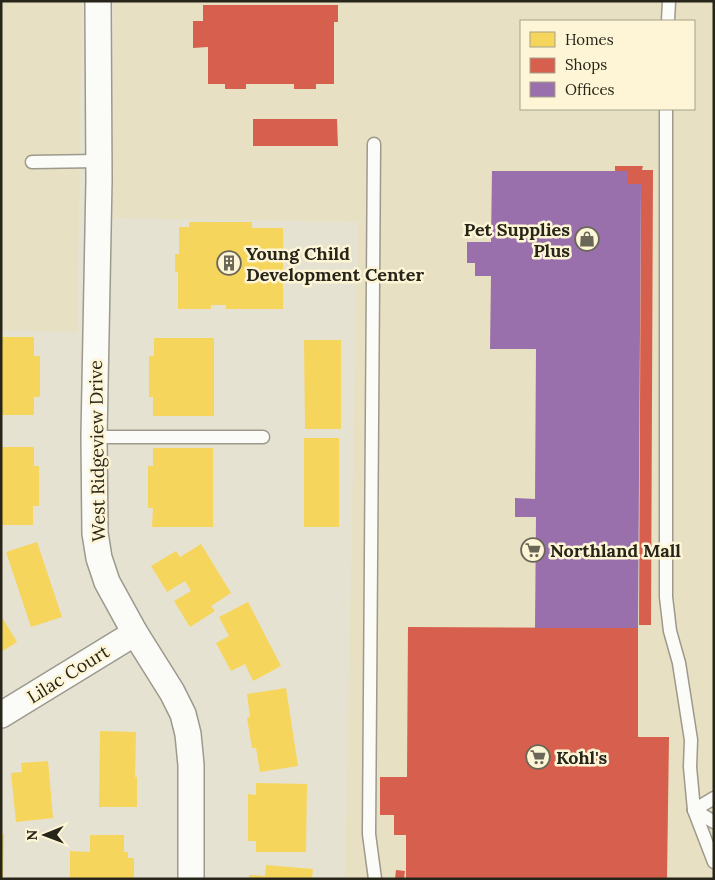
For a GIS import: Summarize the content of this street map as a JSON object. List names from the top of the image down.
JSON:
{
  "streets": {
    "street": ["West Ridgeview Drive", "Lilac Court"]
  },
  "crossings": [
    ["West Ridgeview Drive", "Lilac Court"]
  ],
  "places": {
    "shop": ["Pet Supplies Plus"],
    "building": ["Young Child Development Center"],
    "supermarket": ["Northland Mall", "Kohl's"]
  },
  "legend": ["Homes", "Shops", "Offices"],
  "north": "left"
}
